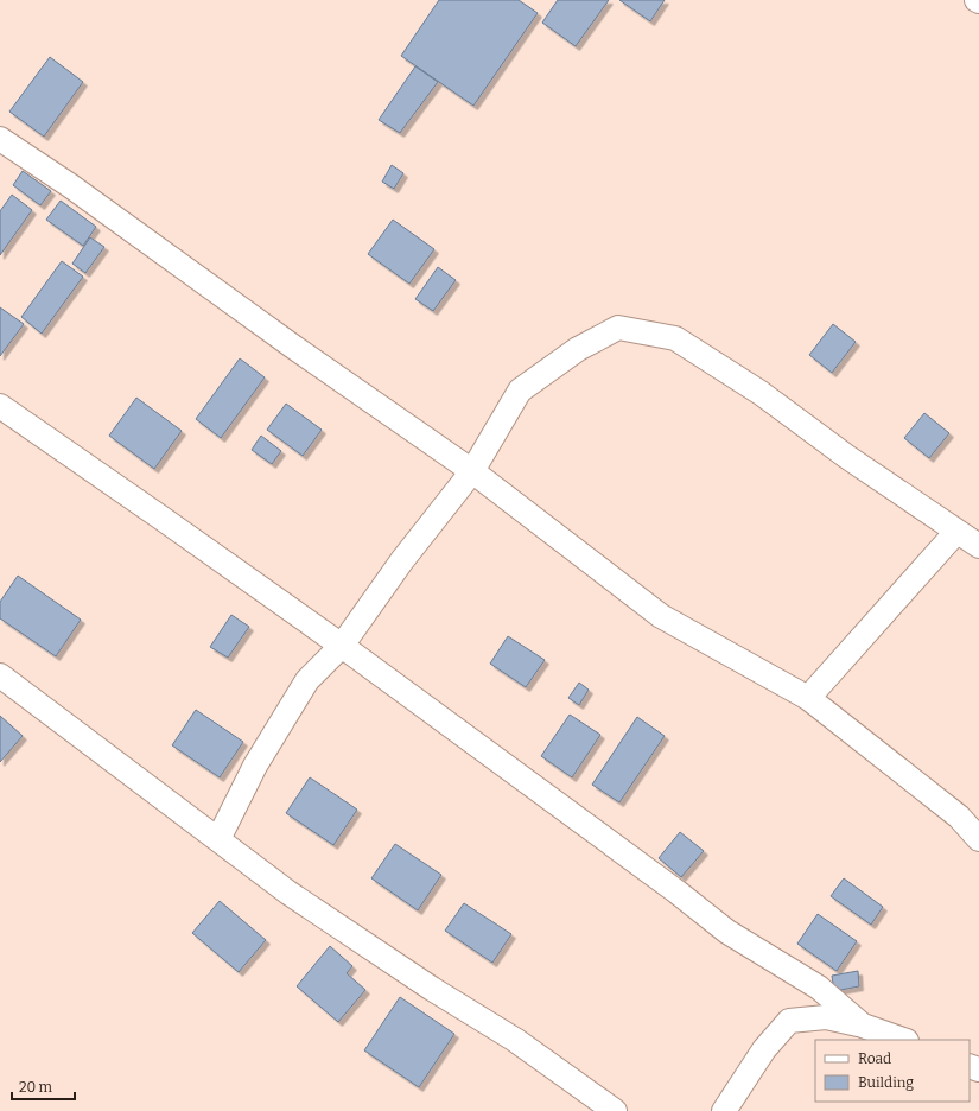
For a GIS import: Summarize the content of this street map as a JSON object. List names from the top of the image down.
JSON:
{
  "legend": ["Road", "Building"],
  "scale_bar": "20 m"
}
